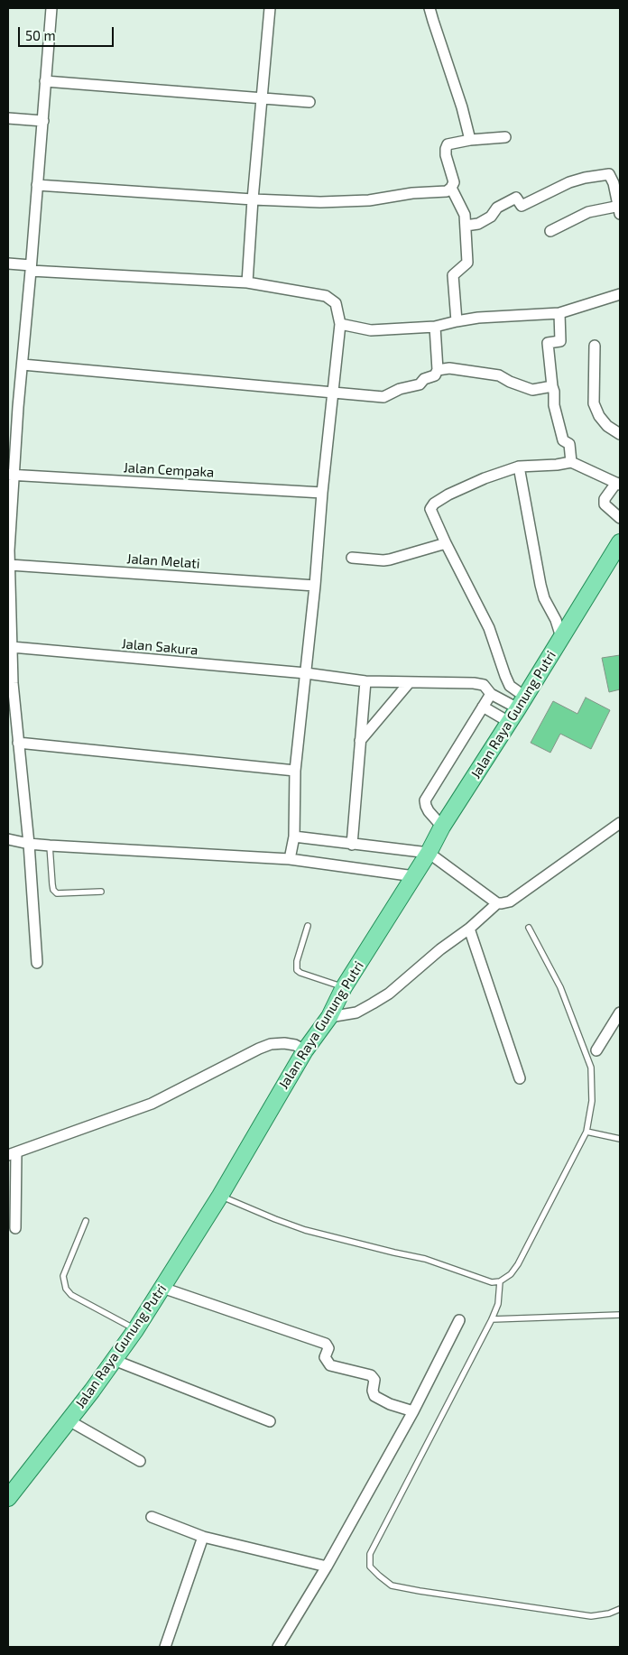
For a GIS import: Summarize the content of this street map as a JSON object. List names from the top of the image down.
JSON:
{
  "streets": {
    "main road": ["Jalan Raya Gunung Putri"],
    "street": ["Jalan Cempaka", "Jalan Melati", "Jalan Sakura"]
  },
  "crossings": [
    ["Jalan Sakura", "Jalan Raya Gunung Putri"]
  ],
  "scale_bar": "50 m"
}
